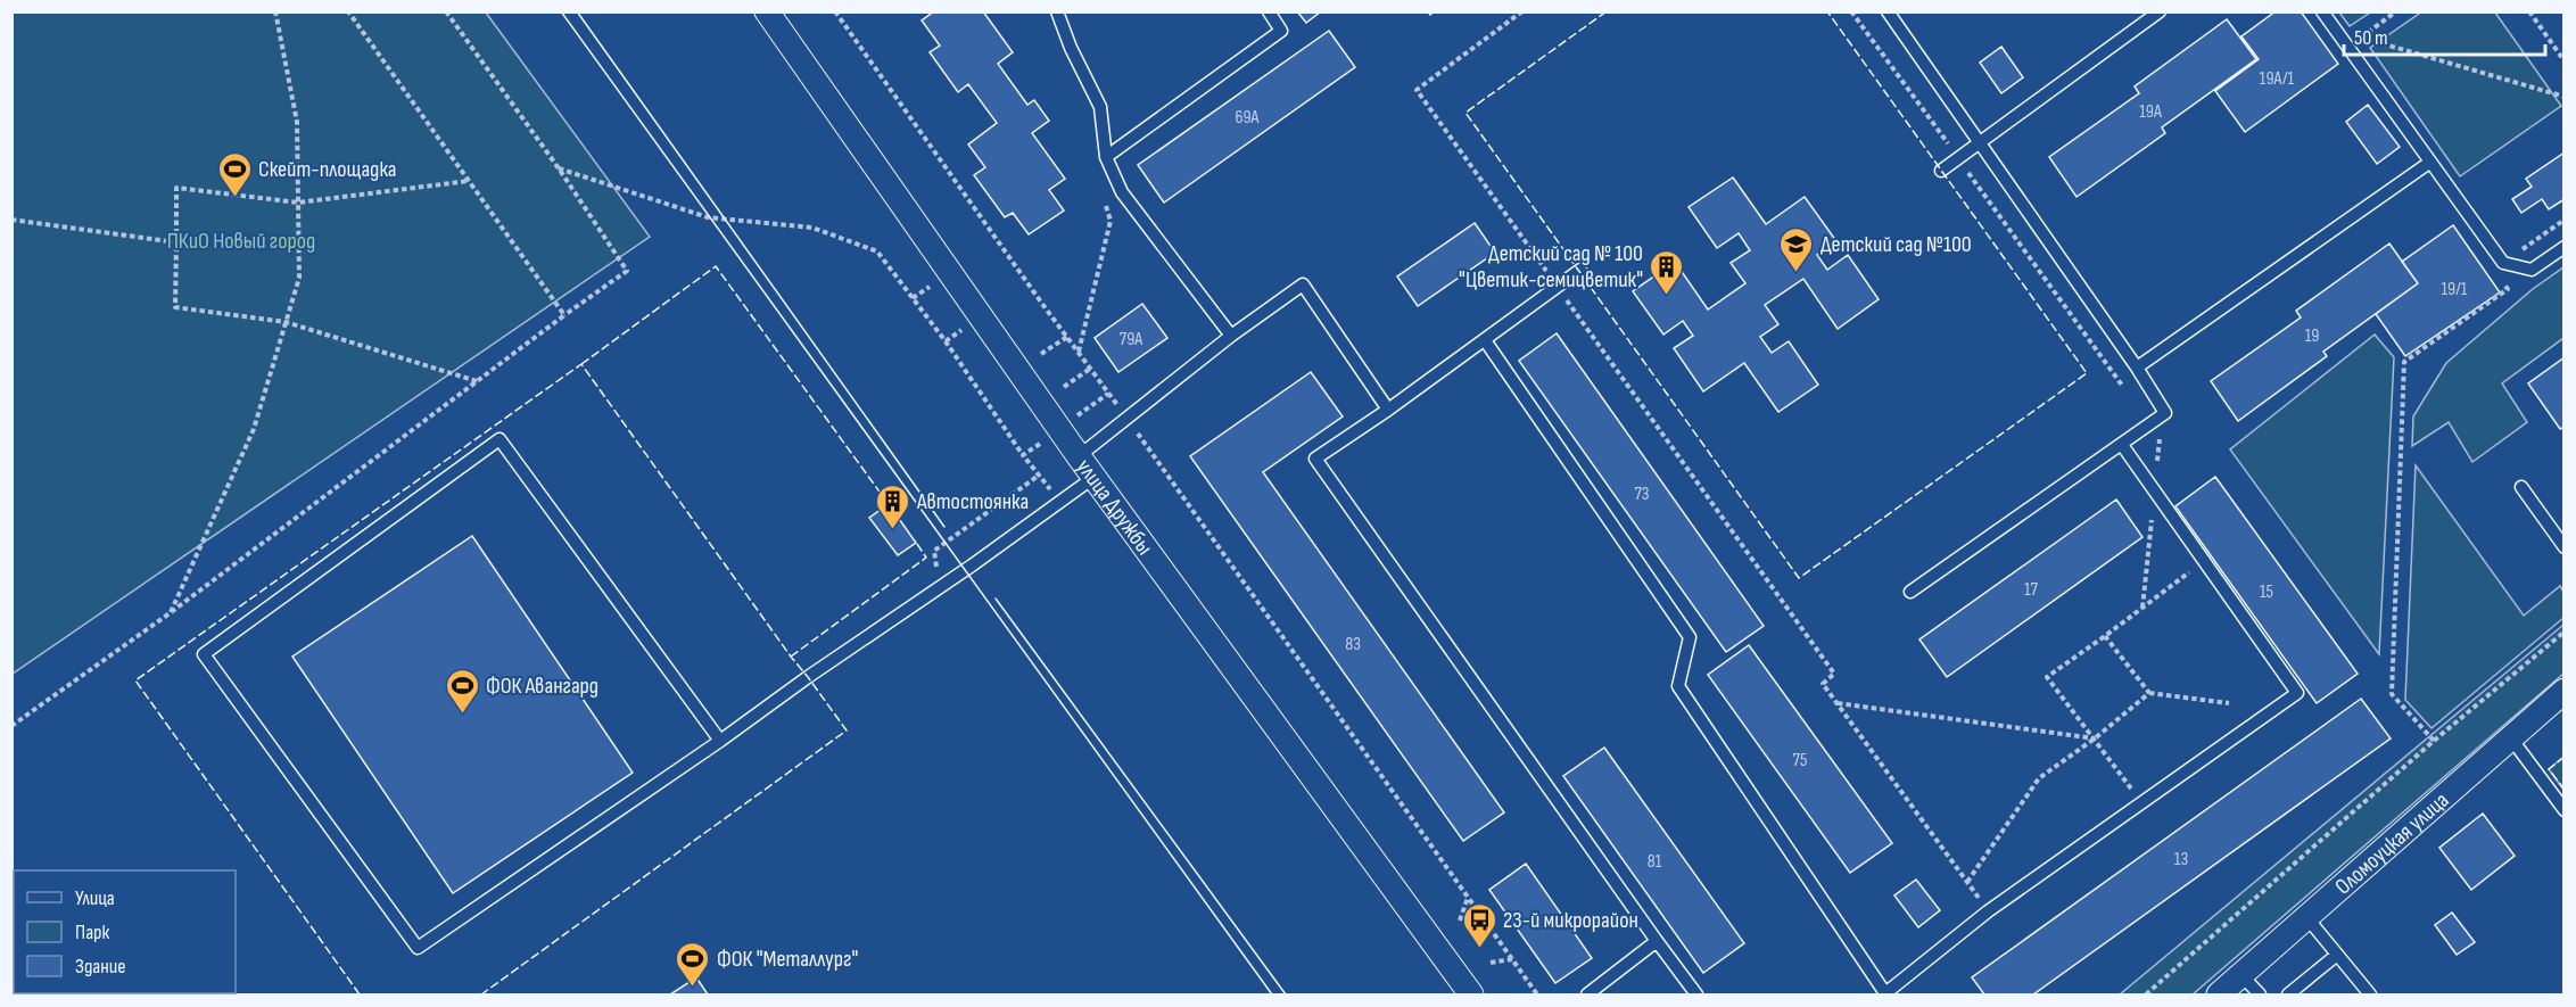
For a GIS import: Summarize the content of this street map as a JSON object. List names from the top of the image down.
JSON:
{
  "streets": {
    "street": ["улица Дружбы", "Оломоуцкая улица"]
  },
  "parks": ["ПКиО Новый город"],
  "places": {
    "sports": ["Скейт-площадка", "ФОК Авангард", "ФОК \"Металлург\""],
    "school or university": ["Детский сад №100"],
    "building": ["Детский сад № 100 \"Цветик-семицветик\"", "Автостоянка"],
    "bus stop": ["23-й микрорайон"]
  },
  "house_numbers": [
    "19А/1",
    "19А",
    "69А",
    "19/1",
    "19",
    "79А",
    "73",
    "17",
    "15",
    "83",
    "75",
    "13",
    "81"
  ],
  "legend": ["Улица", "Парк", "Здание"],
  "scale_bar": "50 m"
}
